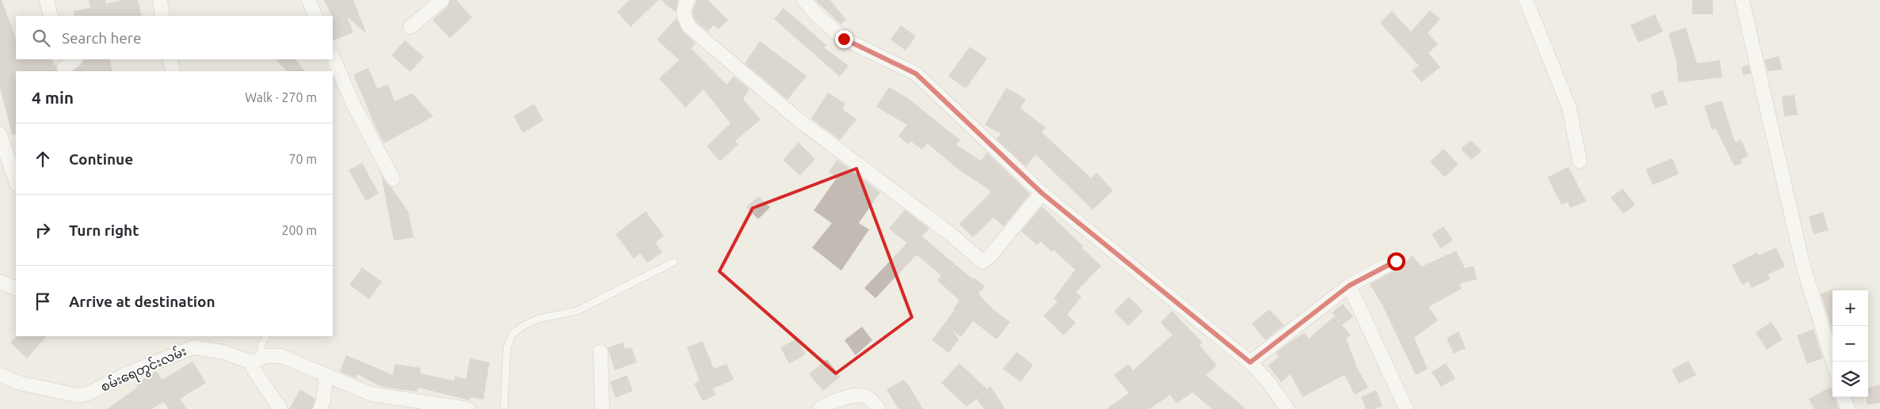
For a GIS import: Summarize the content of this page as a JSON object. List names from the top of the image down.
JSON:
{
  "streets": {
    "street": ["စမ်းရေတွင်းလမ်း"]
  },
  "page": {
    "search": "Search here",
    "heading": ["4 min", "Walk · 270 m"],
    "list": [
      ["Continue", "70 m"],
      ["Turn right", "200 m"],
      "Arrive at destination"
    ],
    "map_buttons": ["+", "−"]
  }
}
